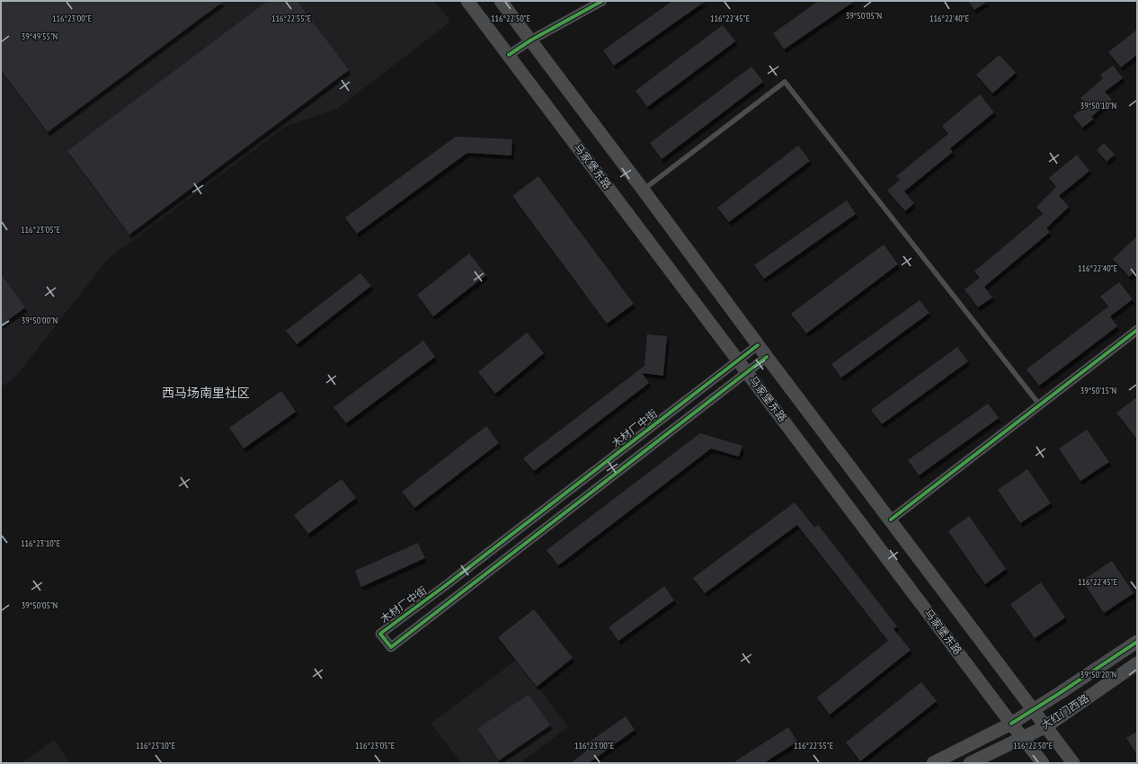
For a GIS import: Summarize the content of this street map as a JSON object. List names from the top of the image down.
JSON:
{
  "streets": {
    "main road": ["马家堡东路", "大红门西路"],
    "street": ["木材厂中街"]
  },
  "crossings": [
    ["马家堡东路", "木材厂中街"],
    ["马家堡东路", "大红门西路"]
  ],
  "districts": ["西马场南里社区"],
  "coordinates": [
    "39°50'05\"N",
    "116°23'00\"E",
    "116°22'55\"E",
    "116°22'50\"E",
    "116°22'45\"E",
    "116°22'40\"E",
    "39°49'55\"N",
    "39°50'10\"N",
    "116°23'05\"E",
    "39°50'00\"N",
    "39°50'15\"N",
    "116°23'10\"E",
    "39°50'20\"N"
  ]
}
